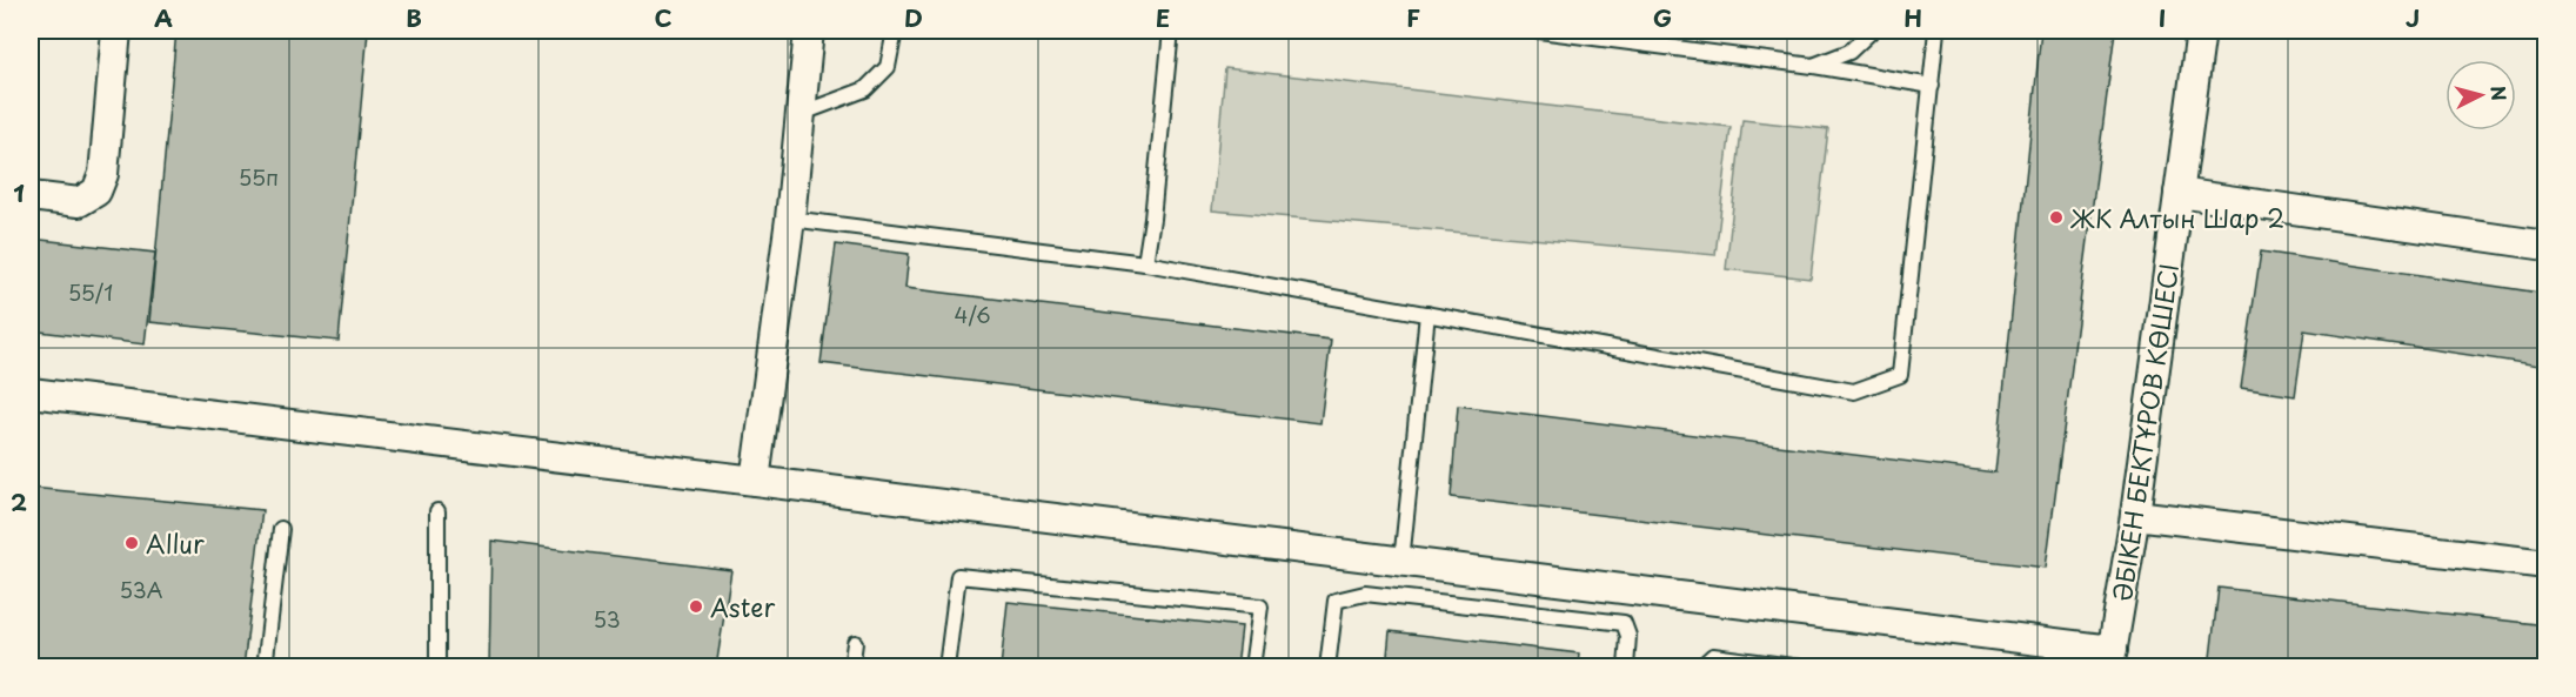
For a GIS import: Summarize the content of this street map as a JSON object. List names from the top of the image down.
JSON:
{
  "streets": {
    "street": ["ӘБІКЕН БЕКТҰРОВ КӨШЕСІ"]
  },
  "places": ["ЖК Алтын Шар 2", "Allur", "Aster"],
  "house_numbers": [
    "55п",
    "55/1",
    "4/6",
    "53А",
    "53"
  ],
  "north": "right",
  "grid": {
    "columns": [
      "A",
      "B",
      "C",
      "D",
      "E",
      "F",
      "G",
      "H",
      "I",
      "J"
    ],
    "rows": ["1", "2"]
  }
}
